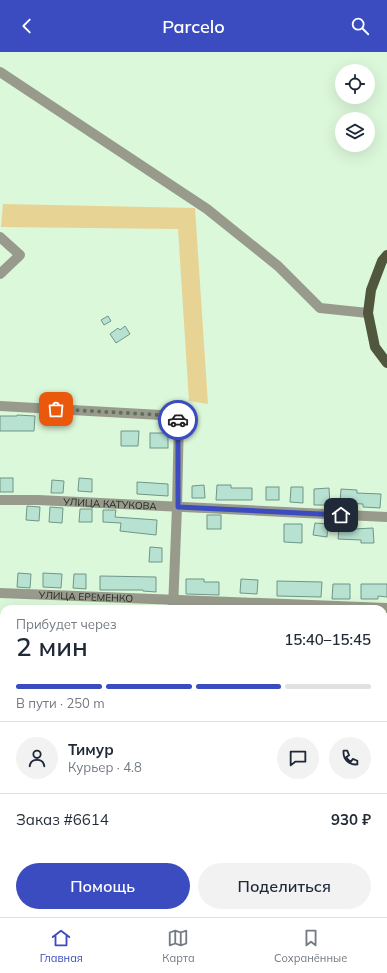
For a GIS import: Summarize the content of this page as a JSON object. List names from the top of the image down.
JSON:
{
  "streets": {
    "street": ["УЛИЦА КАТУКОВА", "УЛИЦА ЕРЕМЕНКО"]
  },
  "page": {
    "header": "Parcelo",
    "heading": ["2 мин", "Прибудет через", "15:40–15:45"],
    "panel": [
      "Тимур",
      "Курьер · 4.8",
      "Заказ #6614",
      "930 ₽"
    ],
    "bar": "В пути · 250 m",
    "buttons": ["Помощь", "Поделиться"],
    "tabs": ["Главная", "Карта", "Сохранённые"]
  }
}
